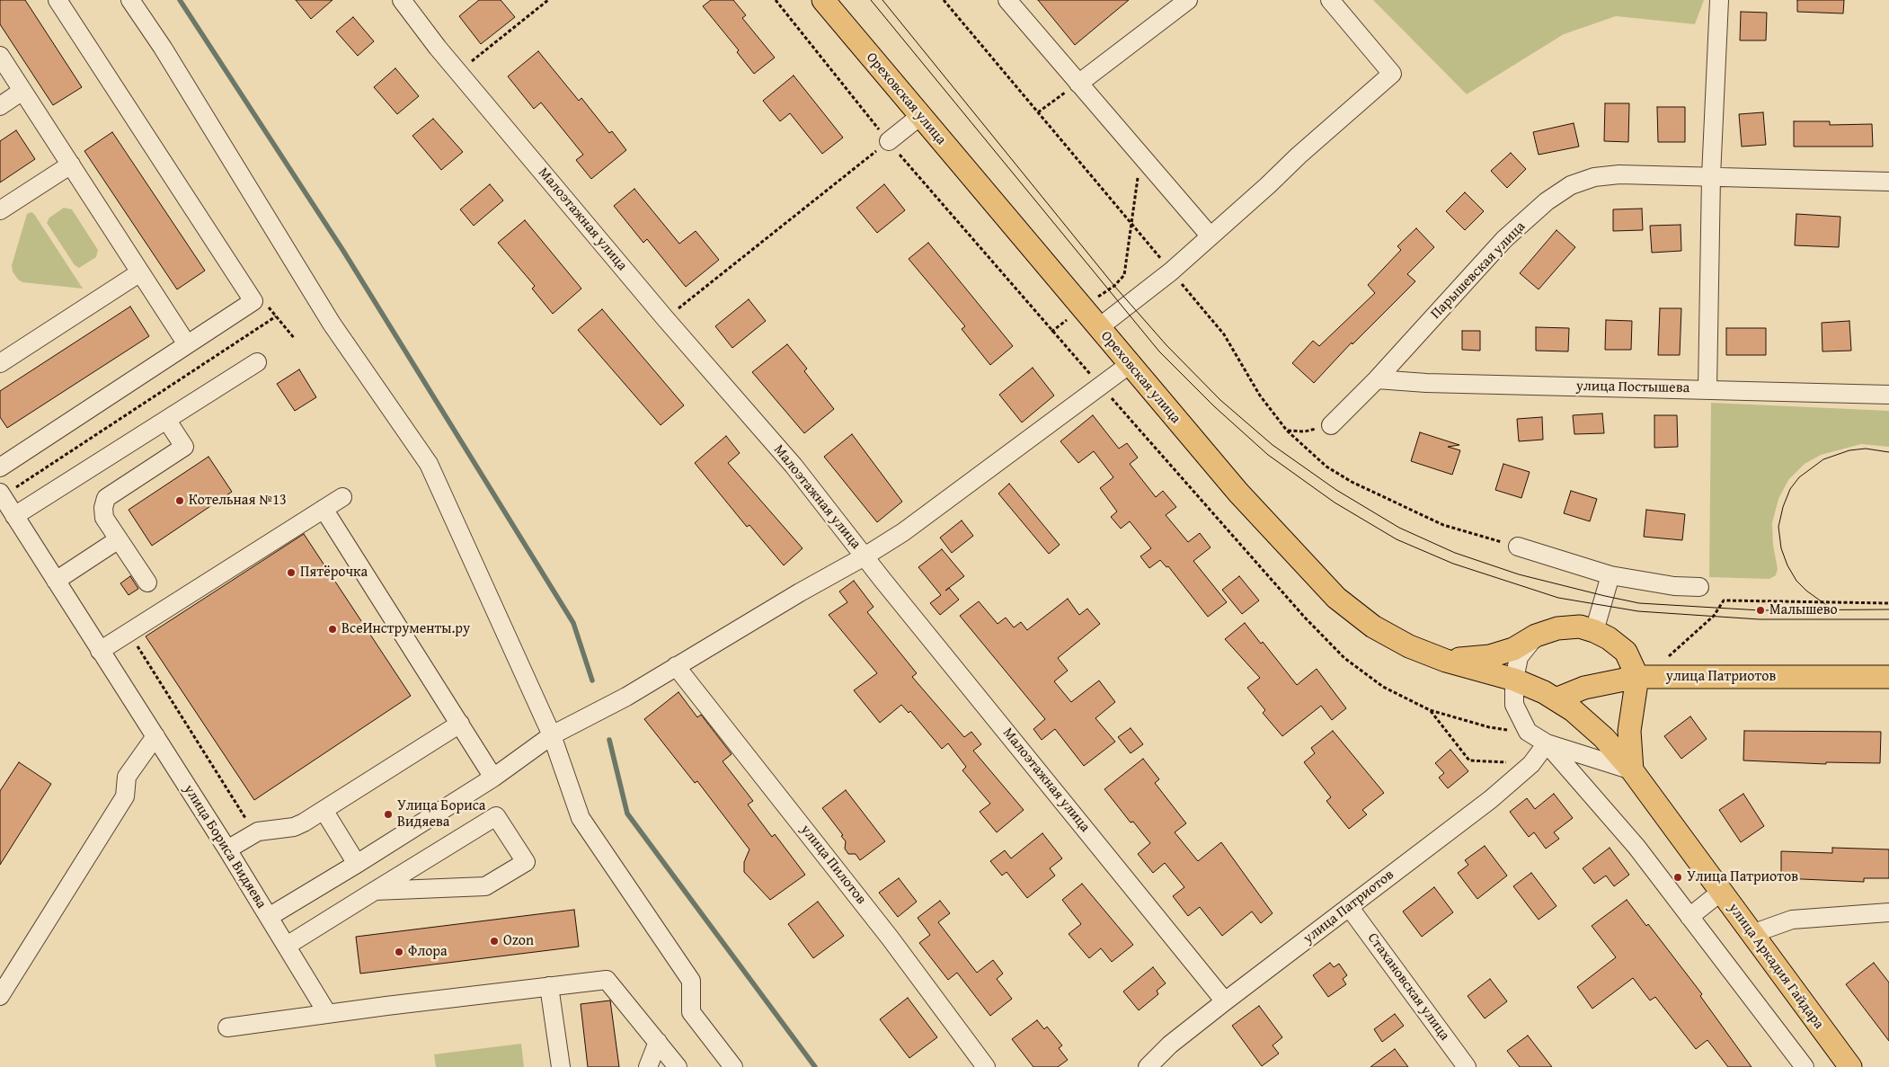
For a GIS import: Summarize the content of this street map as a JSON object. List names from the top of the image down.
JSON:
{
  "streets": {
    "main road": ["Ореховская улица", "улица Патриотов", "улица Аркадия Гайдара"],
    "street": [
      "Малоэтажная улица",
      "Парышевская улица",
      "улица Постышева",
      "улица Бориса Видяева",
      "улица Пилотов",
      "Стахановская улица"
    ]
  },
  "crossings": [
    ["Ореховская улица", "улица Аркадия Гайдара"],
    ["Малоэтажная улица", "улица Патриотов"],
    ["Парышевская улица", "улица Постышева"],
    ["улица Патриотов", "улица Аркадия Гайдара"],
    ["улица Патриотов", "Стахановская улица"]
  ],
  "places": [
    "Котельная №13",
    "Пятёрочка",
    "Малышево",
    "ВсеИнструменты.ру",
    "Улица Бориса Видяева",
    "Улица Патриотов",
    "Ozon",
    "Флора"
  ]
}
